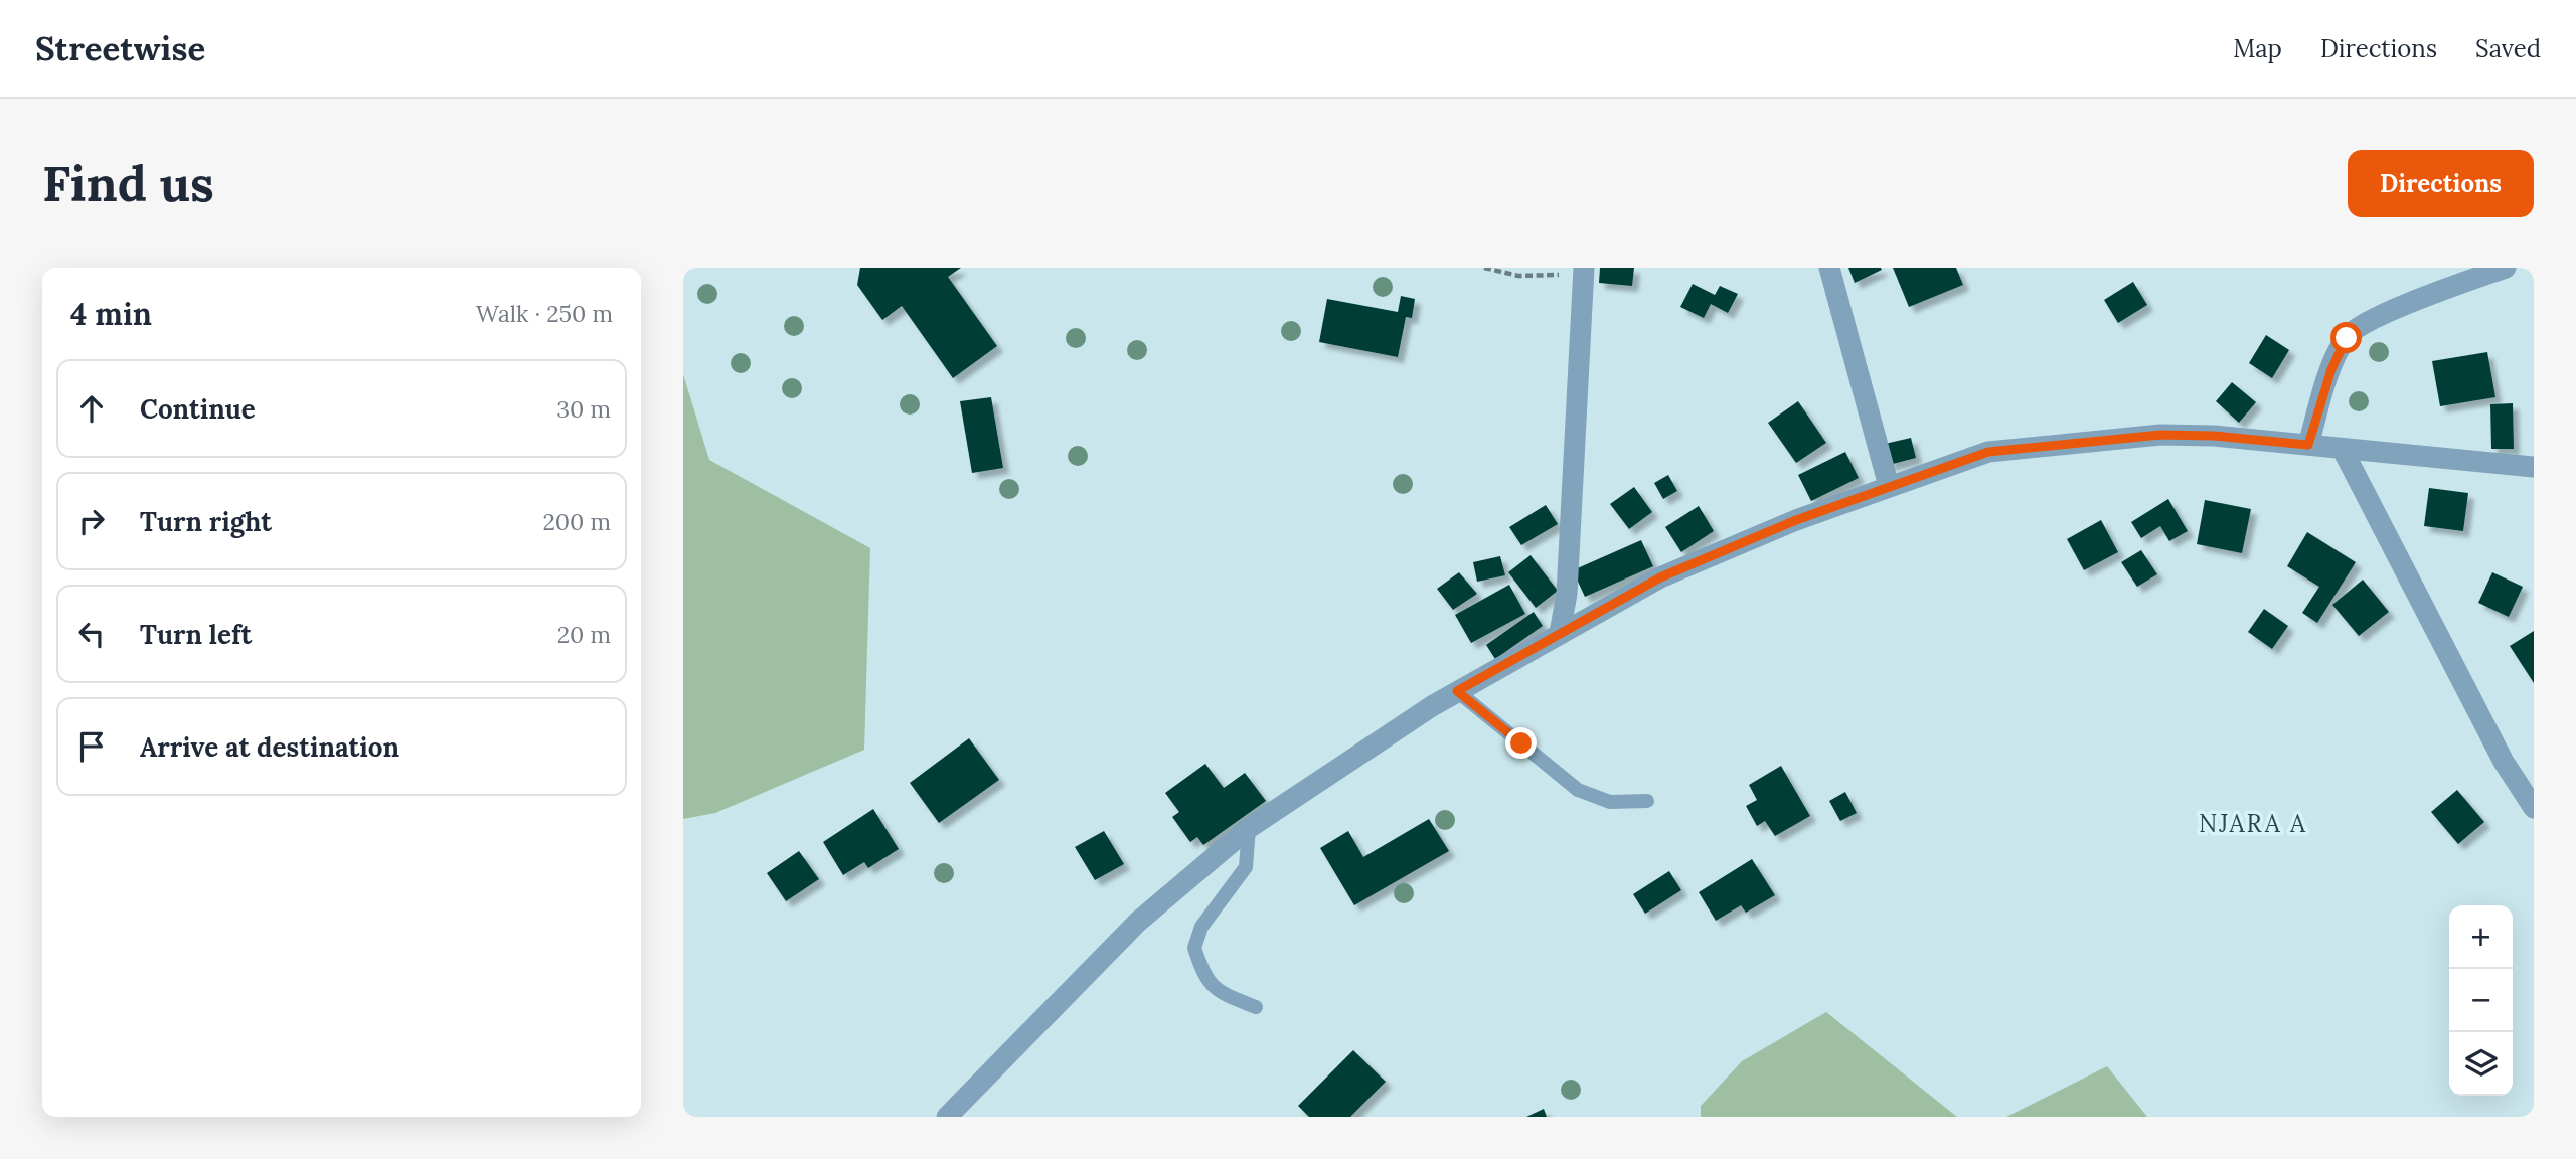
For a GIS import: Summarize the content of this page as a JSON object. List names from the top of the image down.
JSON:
{
  "districts": ["NJARA A"],
  "page": {
    "header": "Streetwise",
    "nav": ["Map", "Directions", "Saved"],
    "buttons": "Directions",
    "title": "Find us",
    "heading": ["4 min", "Walk · 250 m"],
    "list": [
      ["Continue", "30 m"],
      ["Turn right", "200 m"],
      ["Turn left", "20 m"],
      "Arrive at destination"
    ],
    "map_buttons": ["+", "−"]
  }
}
